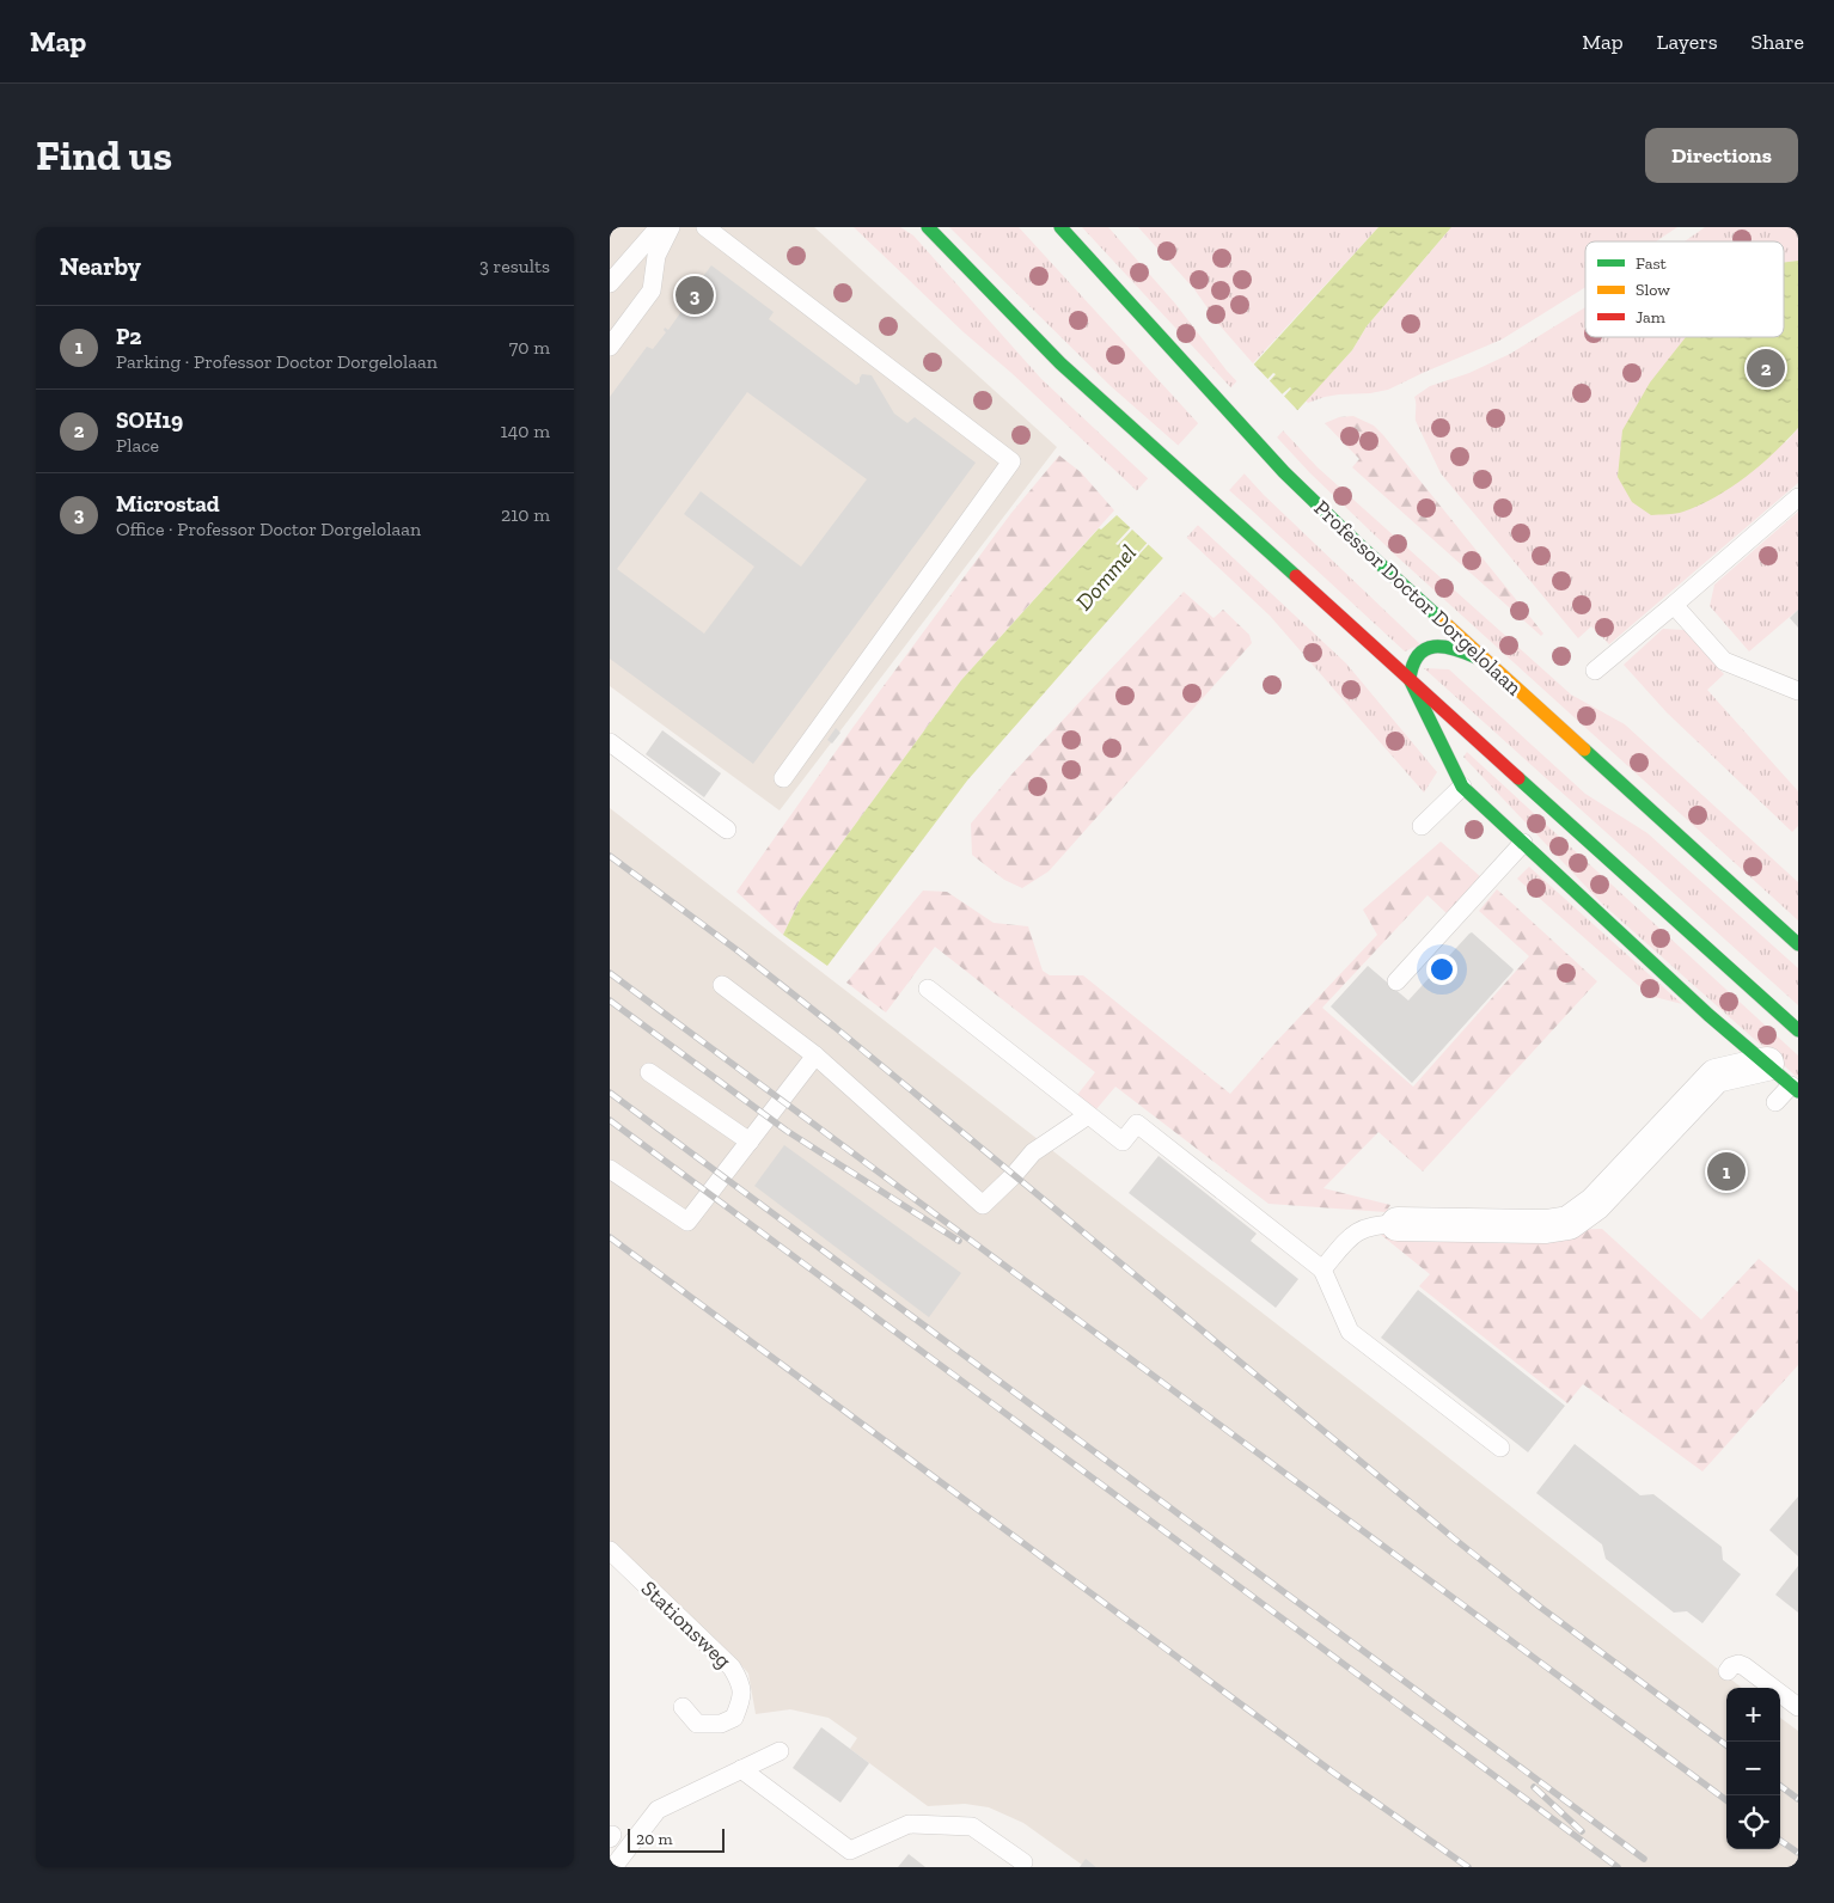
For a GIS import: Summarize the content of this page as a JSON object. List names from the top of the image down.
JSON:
{
  "streets": {
    "main road": ["Professor Doctor Dorgelolaan"],
    "lane": ["Stationsweg"]
  },
  "water": ["Dommel"],
  "legend": ["Fast", "Slow", "Jam"],
  "scale_bar": "20 m",
  "page": {
    "header": "Map",
    "nav": ["Map", "Layers", "Share"],
    "buttons": "Directions",
    "title": "Find us",
    "heading": ["Nearby", "3 results"],
    "pins": ["3", "2", "1"],
    "list": [
      {
        "mark": "1",
        "name": "P2",
        "note": "Parking · Professor Doctor Dorgelolaan",
        "value": "70 m"
      },
      {
        "mark": "2",
        "name": "SOH19",
        "note": "Place",
        "value": "140 m"
      },
      {
        "mark": "3",
        "name": "Microstad",
        "note": "Office · Professor Doctor Dorgelolaan",
        "value": "210 m"
      }
    ],
    "map_buttons": ["+", "−"],
    "scale": "20 m"
  }
}
